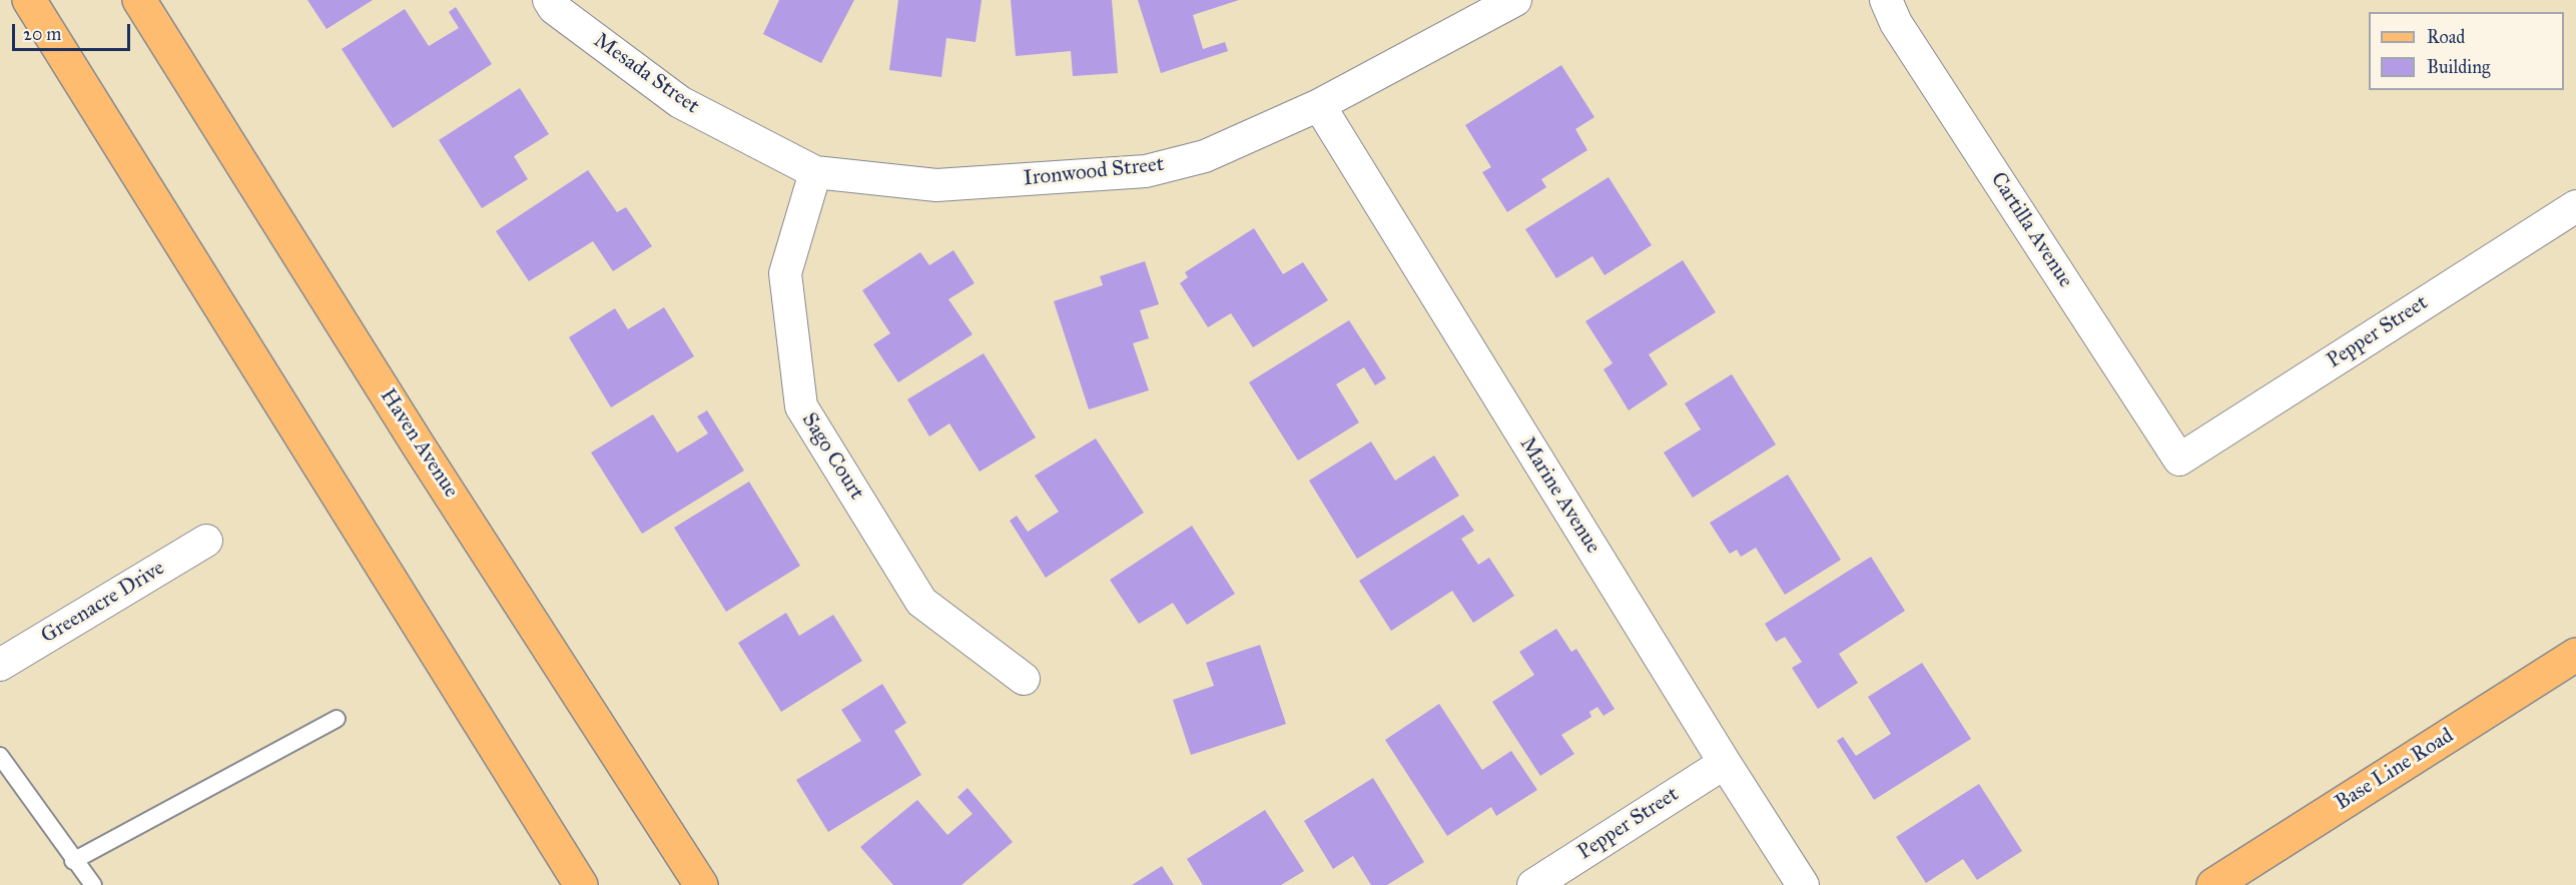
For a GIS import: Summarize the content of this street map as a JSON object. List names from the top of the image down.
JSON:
{
  "streets": {
    "main road": ["Haven Avenue", "Base Line Road"],
    "street": [
      "Mesada Street",
      "Ironwood Street",
      "Cartilla Avenue",
      "Pepper Street",
      "Sago Court",
      "Marine Avenue",
      "Greenacre Drive"
    ]
  },
  "crossings": [
    ["Mesada Street", "Ironwood Street"],
    ["Mesada Street", "Sago Court"],
    ["Ironwood Street", "Sago Court"],
    ["Ironwood Street", "Marine Avenue"],
    ["Cartilla Avenue", "Pepper Street"],
    ["Pepper Street", "Marine Avenue"]
  ],
  "legend": ["Road", "Building"],
  "scale_bar": "20 m"
}
